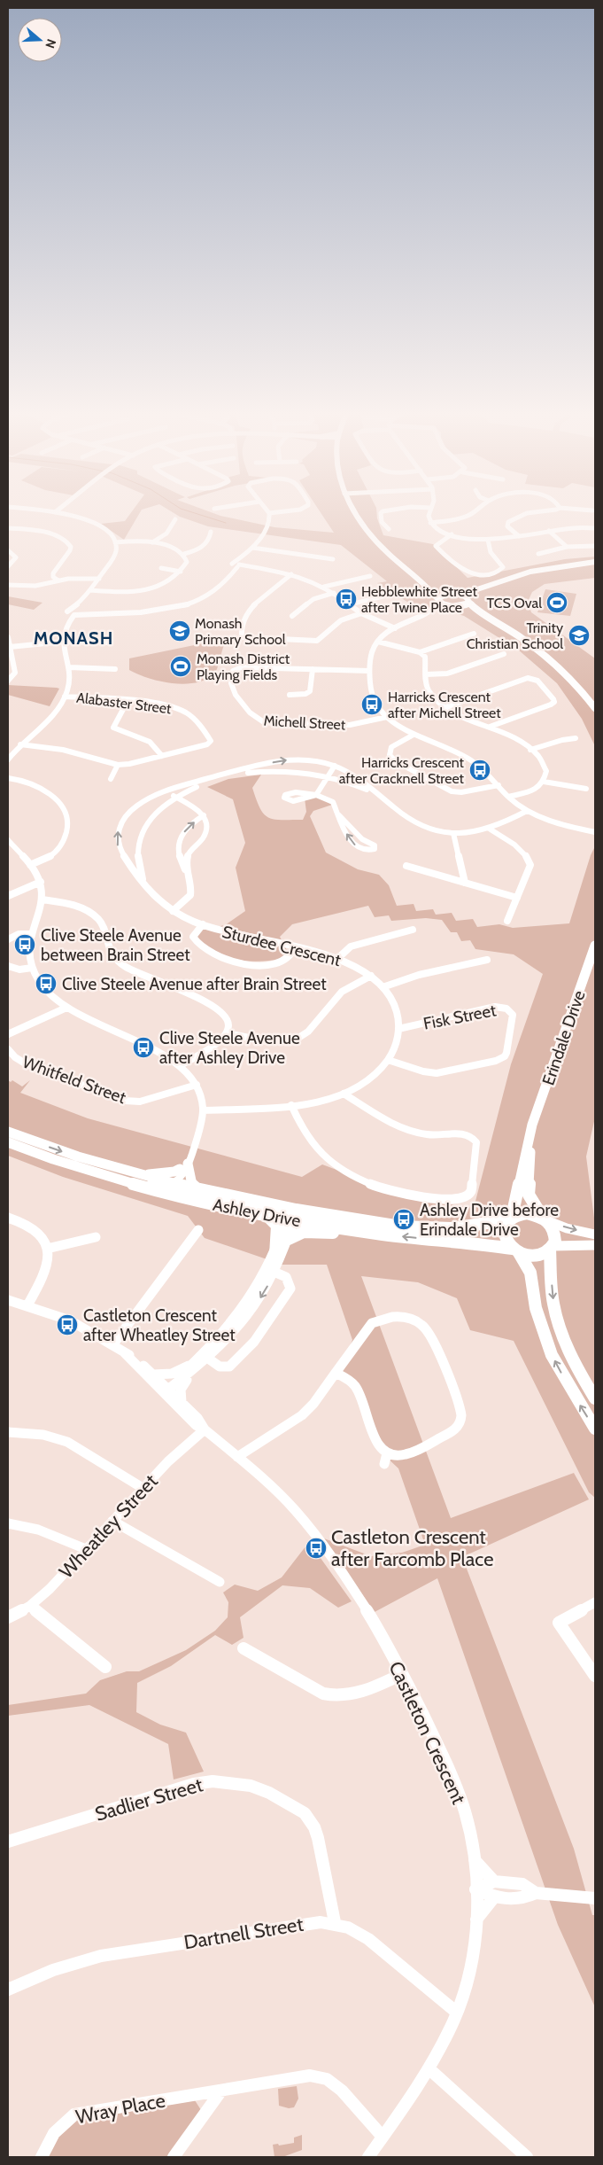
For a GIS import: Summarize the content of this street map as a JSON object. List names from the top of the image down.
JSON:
{
  "streets": {
    "main road": ["Erindale Drive", "Ashley Drive"],
    "street": [
      "Alabaster Street",
      "Michell Street",
      "Sturdee Crescent",
      "Fisk Street",
      "Whitfeld Street",
      "Wheatley Street",
      "Castleton Crescent",
      "Sadlier Street",
      "Dartnell Street",
      "Wray Place"
    ]
  },
  "crossings": [
    ["Sturdee Crescent", "Fisk Street"],
    ["Erindale Drive", "Ashley Drive"],
    ["Wheatley Street", "Castleton Crescent"],
    ["Castleton Crescent", "Dartnell Street"],
    ["Castleton Crescent", "Wray Place"],
    ["Sadlier Street", "Dartnell Street"]
  ],
  "districts": ["MONASH"],
  "places": {
    "bus stop": [
      "Hebblewhite Street after Twine Place",
      "Harricks Crescent after Michell Street",
      "Harricks Crescent after Cracknell Street",
      "Clive Steele Avenue between Brain Street",
      "Clive Steele Avenue after Brain Street",
      "Clive Steele Avenue after Ashley Drive",
      "Ashley Drive before Erindale Drive",
      "Castleton Crescent after Wheatley Street",
      "Castleton Crescent after Farcomb Place"
    ],
    "sports": ["TCS Oval", "Monash District Playing Fields"],
    "school or university": ["Monash Primary School", "Trinity Christian School"]
  },
  "north": "right"
}
